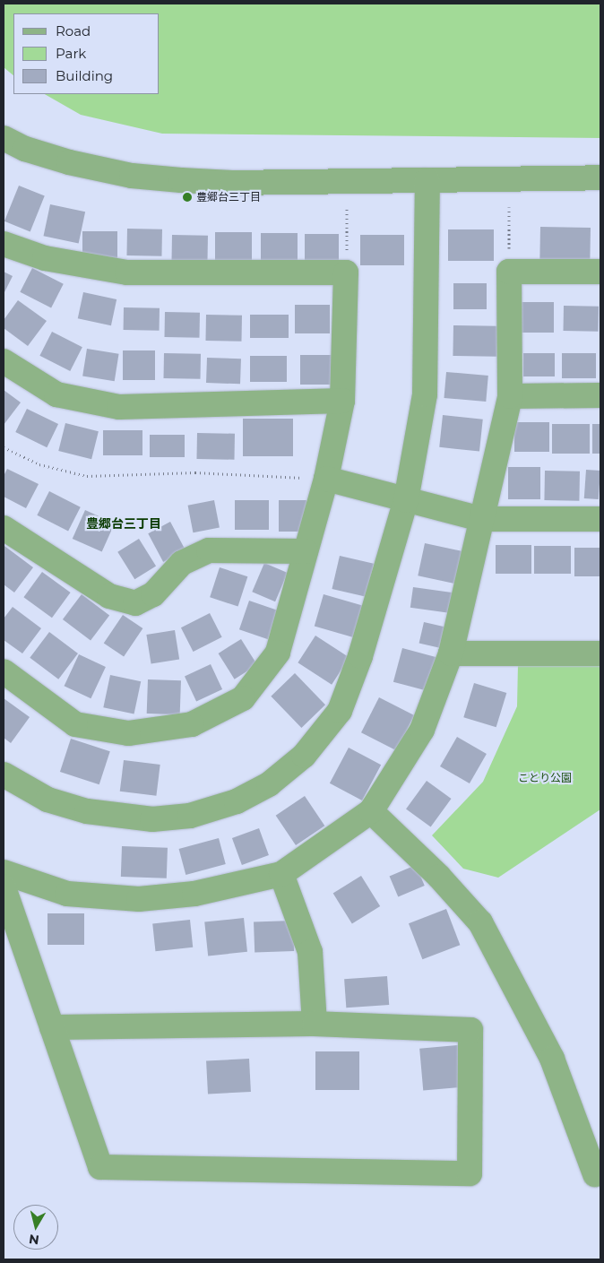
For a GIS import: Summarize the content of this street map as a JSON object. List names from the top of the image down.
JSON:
{
  "districts": ["豊郷台三丁目"],
  "parks": ["ことり公園"],
  "places": ["豊郷台三丁目"],
  "legend": ["Road", "Park", "Building"],
  "north": "bottom"
}
